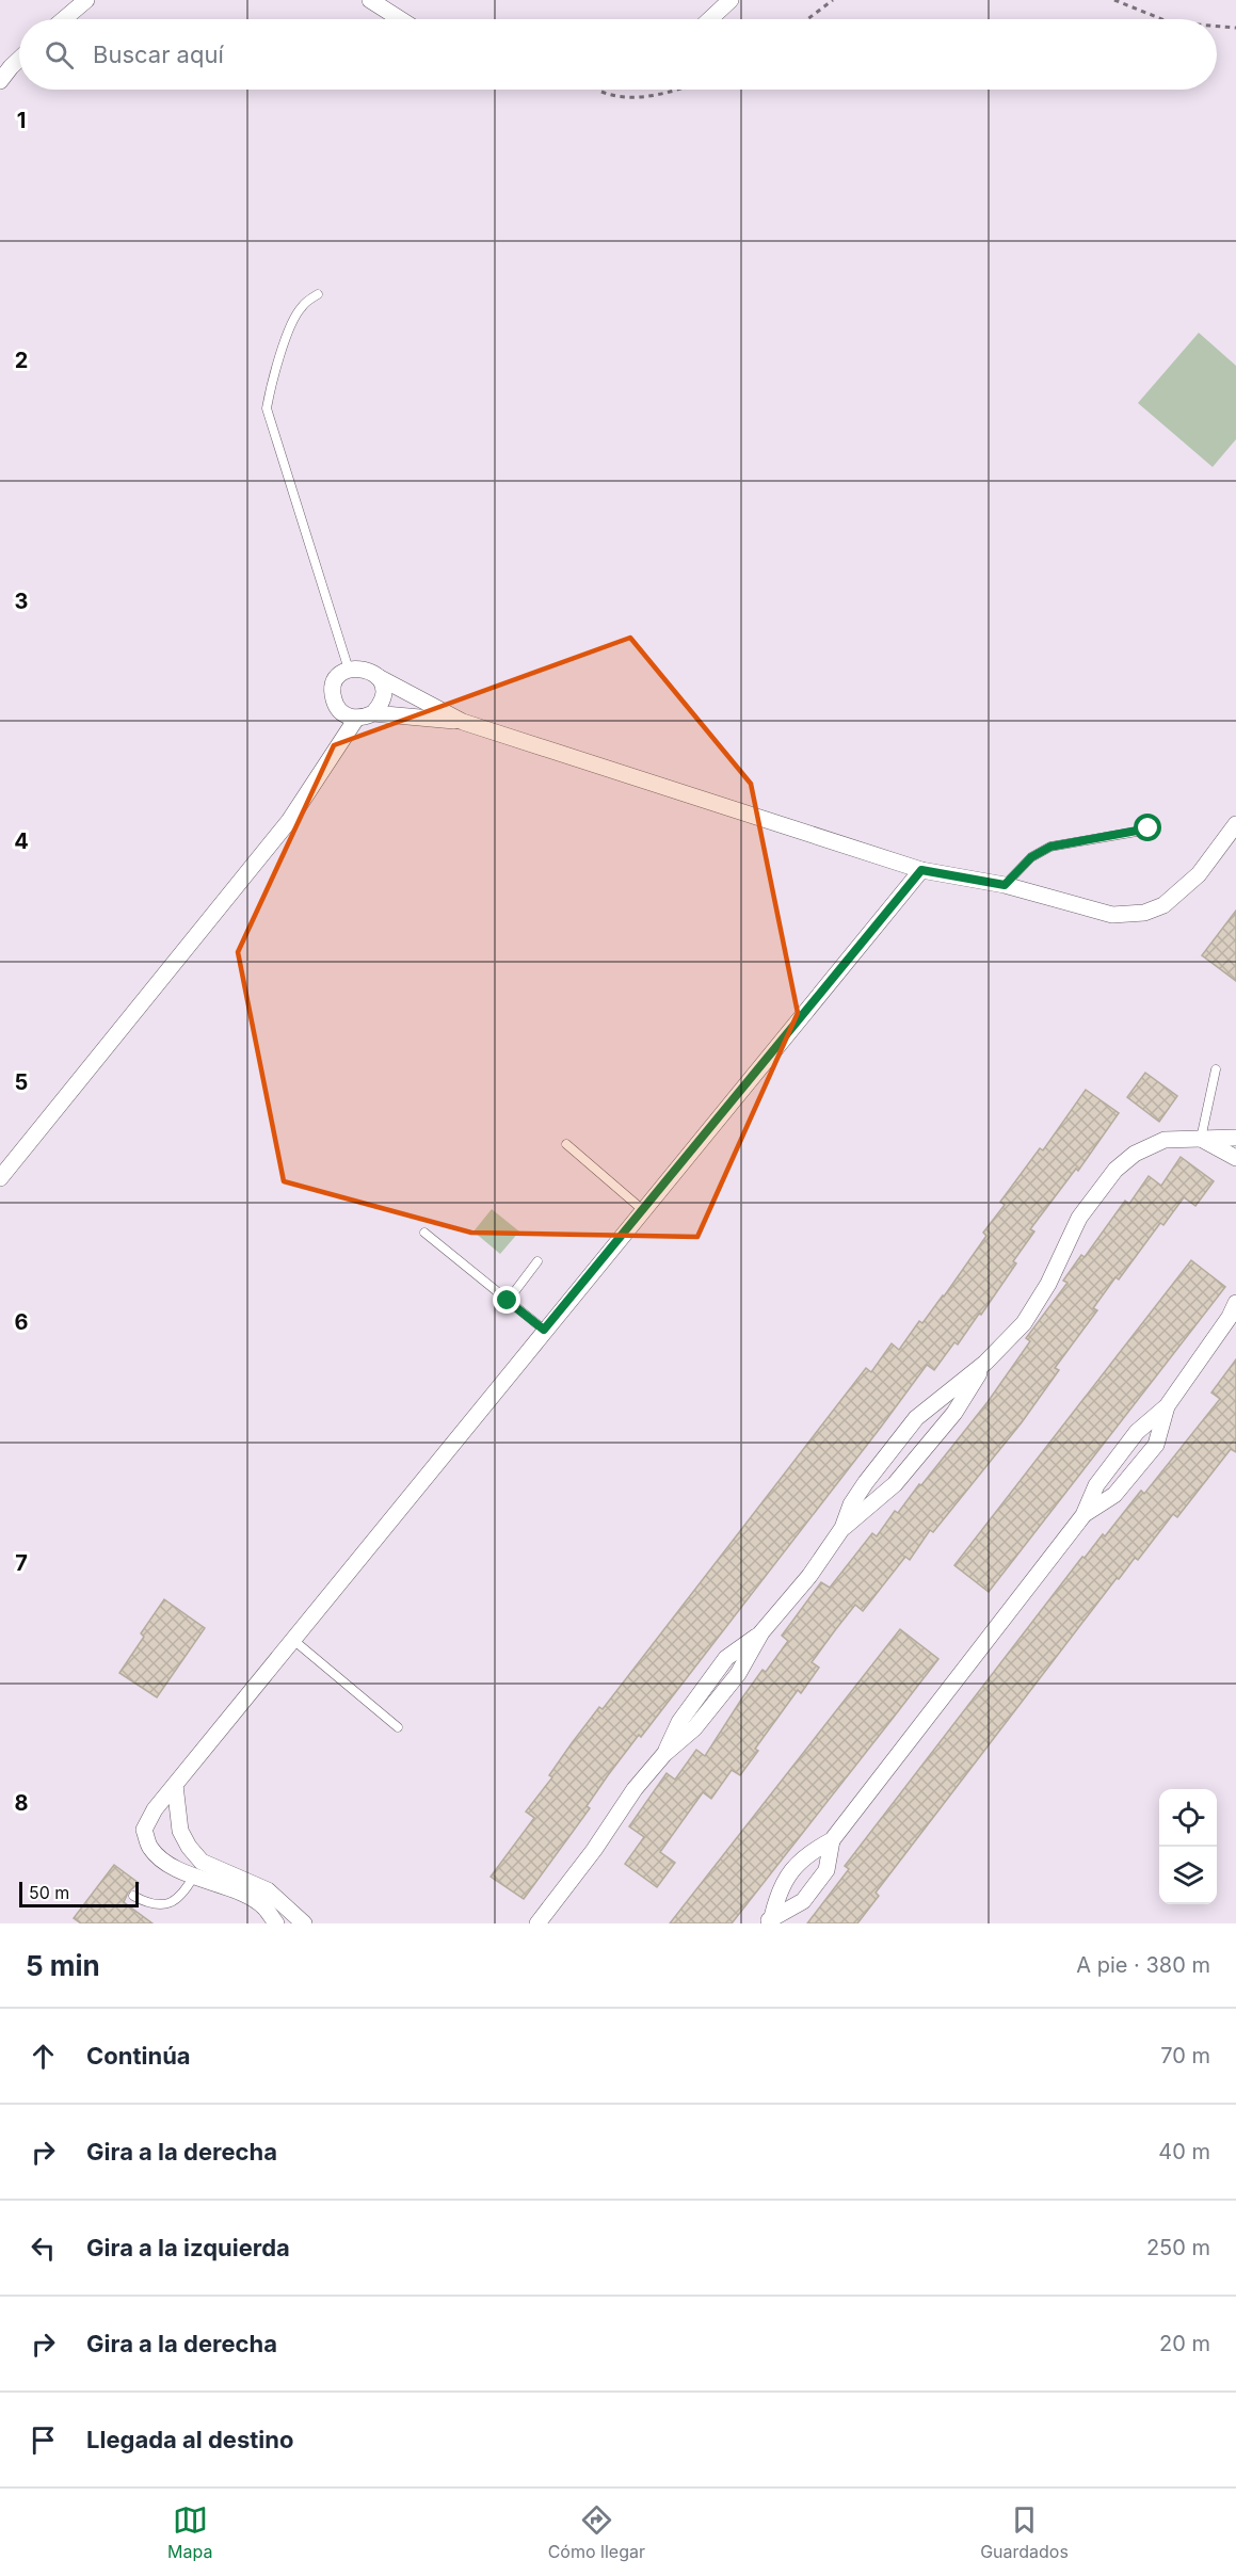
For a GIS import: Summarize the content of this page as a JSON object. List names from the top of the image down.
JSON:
{
  "scale_bar": "50 m",
  "page": {
    "search": "Buscar aquí",
    "scale": "50 m",
    "heading": ["5 min", "A pie · 380 m"],
    "list": [
      ["Continúa", "70 m"],
      ["Gira a la derecha", "40 m"],
      ["Gira a la izquierda", "250 m"],
      ["Gira a la derecha", "20 m"],
      "Llegada al destino"
    ],
    "nav": ["Mapa", "Cómo llegar", "Guardados"]
  },
  "grid": {
    "rows": [
      "1",
      "2",
      "3",
      "4",
      "5",
      "6",
      "7",
      "8"
    ]
  }
}
